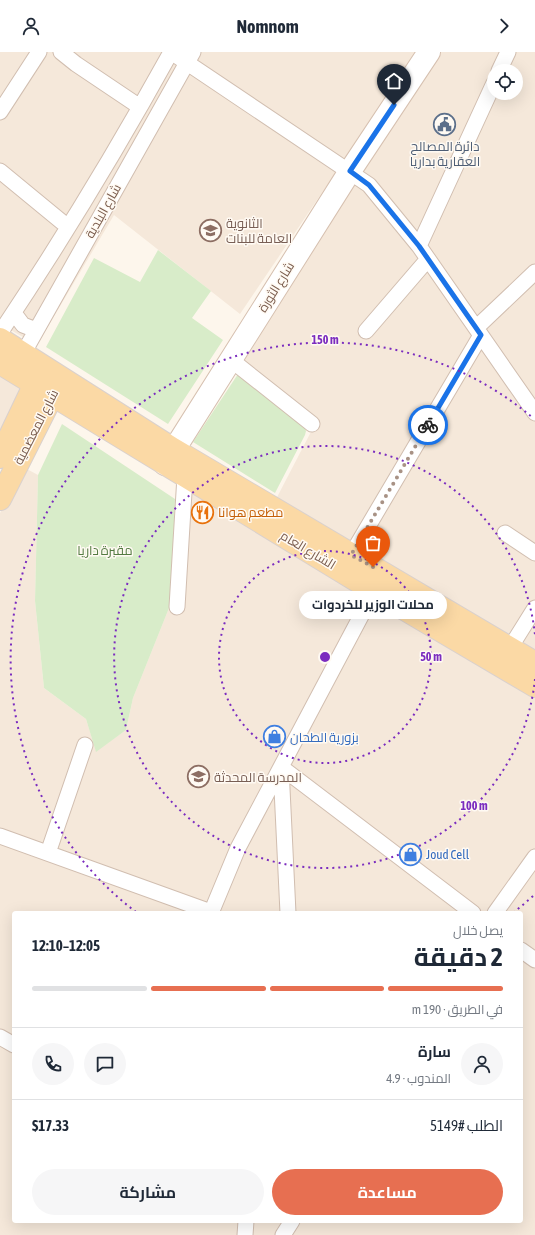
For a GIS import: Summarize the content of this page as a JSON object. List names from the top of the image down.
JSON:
{
  "streets": {
    "main road": ["شارع الثورة", "شارع المعضمية", "الشارع العام"],
    "street": ["شارع البلدية"]
  },
  "crossings": [
    ["شارع البلدية", "الشارع العام"],
    ["شارع الثورة", "الشارع العام"],
    ["شارع المعضمية", "الشارع العام"]
  ],
  "parks": ["مقبرة داريا"],
  "places": {
    "public building": ["دائرة المصالح العقارية بداريا"],
    "school or university": ["الثانوية العامة للبنات", "المدرسة المحدثة"],
    "restaurant": ["مطعم هوانا"],
    "other": ["محلات الوزير للخردوات"],
    "shop": ["بزورية الطحان", "Joud Cell"]
  },
  "page": {
    "header": "Nomnom",
    "bubble": "محلات الوزير للخردوات",
    "heading": ["2 دقيقة", "يصل خلال", "12:05–12:10"],
    "panel": [
      "سارة",
      "المندوب · 4.9",
      "الطلب #5149",
      "$17.33"
    ],
    "bar": "في الطريق · 190 m",
    "buttons": ["مساعدة", "مشاركة"]
  },
  "rings": ["150 m", "50 m", "100 m"]
}
